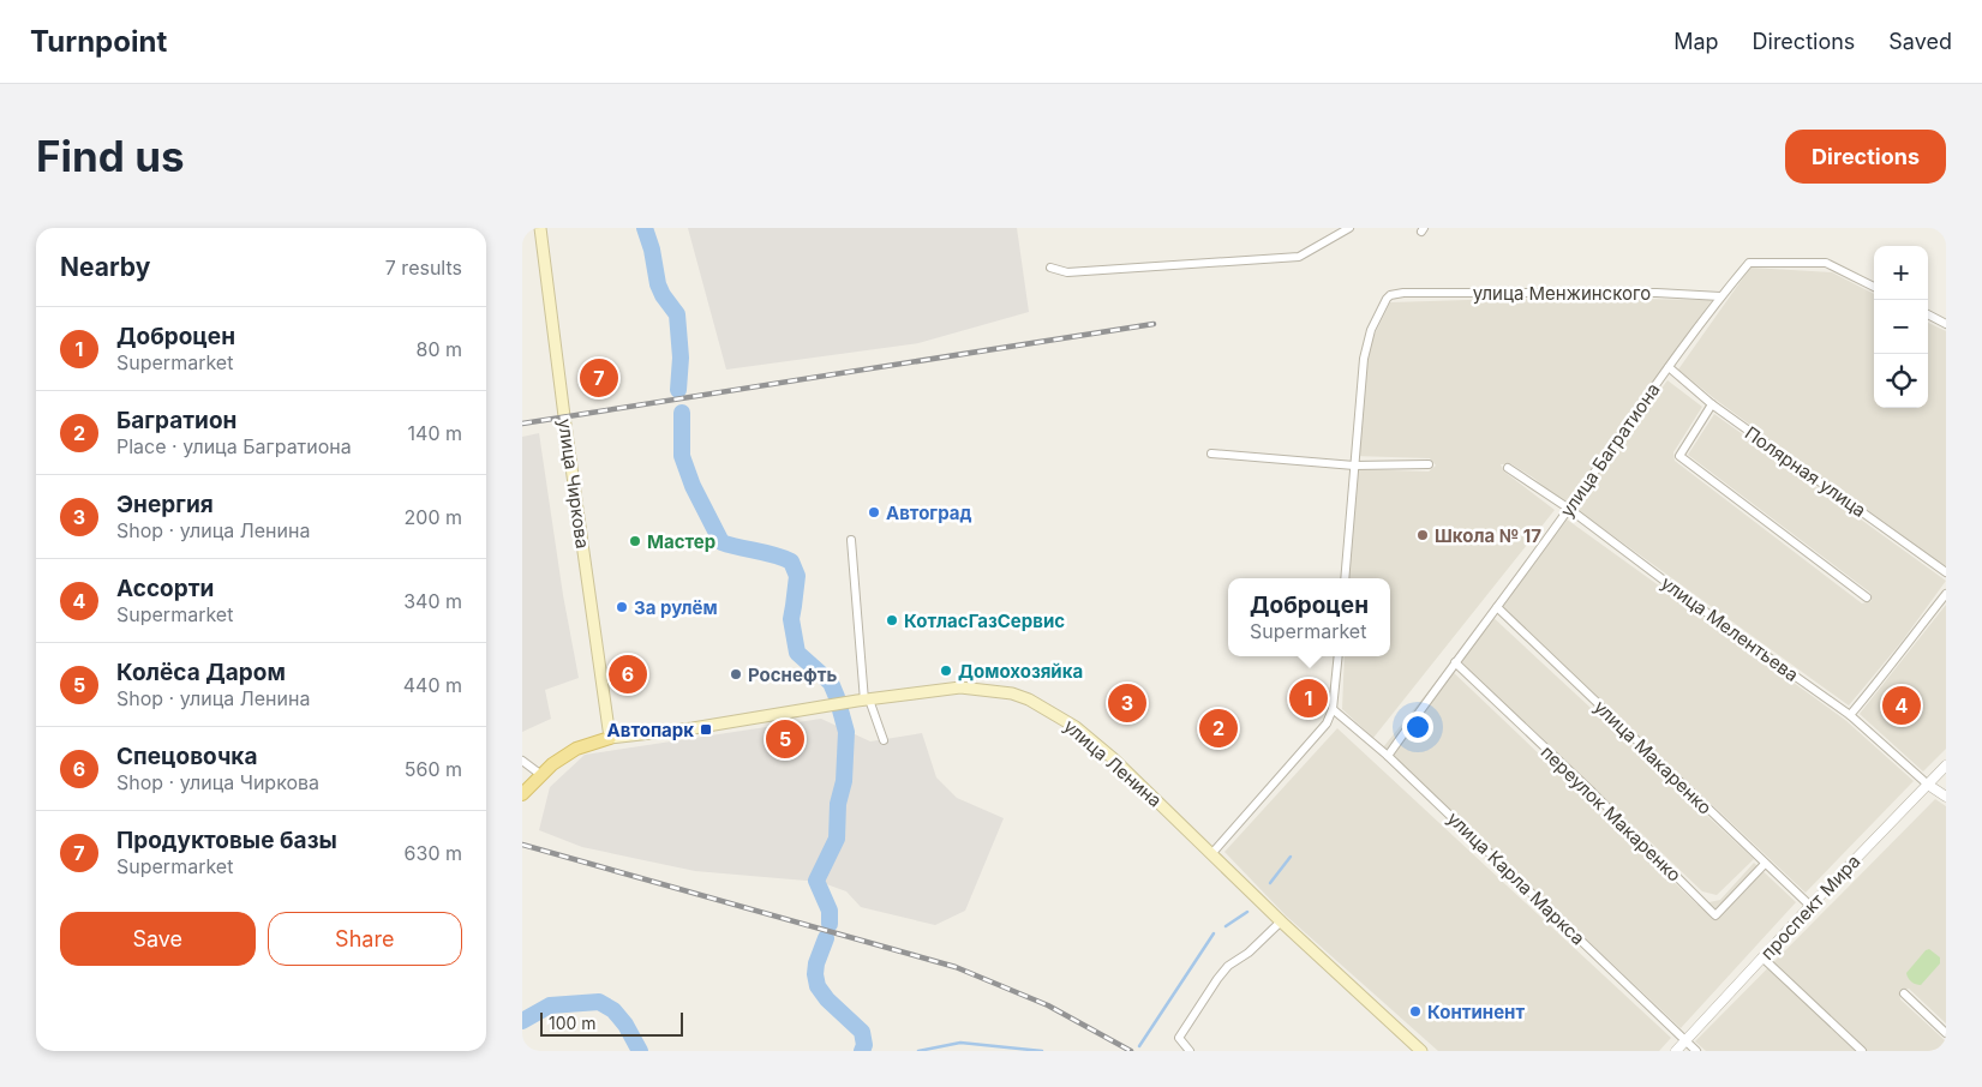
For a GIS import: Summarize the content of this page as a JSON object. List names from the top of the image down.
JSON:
{
  "streets": {
    "main road": ["улица Чиркова", "улица Ленина"],
    "street": [
      "улица Менжинского",
      "улица Багратиона",
      "Полярная улица",
      "улица Мелентьева",
      "улица Макаренко",
      "переулок Макаренко",
      "улица Карла Маркса",
      "проспект Мира"
    ]
  },
  "crossings": [
    ["улица Менжинского", "улица Багратиона"],
    ["улица Багратиона", "Полярная улица"],
    ["улица Багратиона", "улица Мелентьева"],
    ["улица Багратиона", "улица Макаренко"],
    ["улица Багратиона", "переулок Макаренко"],
    ["улица Багратиона", "улица Карла Маркса"],
    ["улица Чиркова", "улица Ленина"],
    ["улица Мелентьева", "проспект Мира"],
    ["улица Макаренко", "переулок Макаренко"],
    ["улица Макаренко", "проспект Мира"],
    ["улица Карла Маркса", "проспект Мира"]
  ],
  "places": {
    "other": [
      "Автоград",
      "Школа № 17",
      "Мастер",
      "За рулём",
      "КотласГазСервис",
      "Домохозяйка",
      "Роснефть",
      "Континент"
    ],
    "transit": ["Автопарк"]
  },
  "scale_bar": "100 m",
  "page": {
    "header": "Turnpoint",
    "nav": ["Map", "Directions", "Saved"],
    "buttons": [
      "Directions",
      ["Save", "Share"]
    ],
    "title": "Find us",
    "heading": ["Nearby", "7 results"],
    "map_buttons": ["+", "−"],
    "list": [
      {
        "mark": "1",
        "name": "Доброцен",
        "note": "Supermarket",
        "value": "80 m"
      },
      {
        "mark": "2",
        "name": "Багратион",
        "note": "Place · улица Багратиона",
        "value": "140 m"
      },
      {
        "mark": "3",
        "name": "Энергия",
        "note": "Shop · улица Ленина",
        "value": "200 m"
      },
      {
        "mark": "4",
        "name": "Ассорти",
        "note": "Supermarket",
        "value": "340 m"
      },
      {
        "mark": "5",
        "name": "Колёса Даром",
        "note": "Shop · улица Ленина",
        "value": "440 m"
      },
      {
        "mark": "6",
        "name": "Спецовочка",
        "note": "Shop · улица Чиркова",
        "value": "560 m"
      },
      {
        "mark": "7",
        "name": "Продуктовые базы",
        "note": "Supermarket",
        "value": "630 m"
      }
    ],
    "pins": [
      "7",
      "6",
      "1",
      "3",
      "4",
      "2",
      "5"
    ],
    "popup": ["Доброцен", "Supermarket"],
    "scale": "100 m"
  }
}
